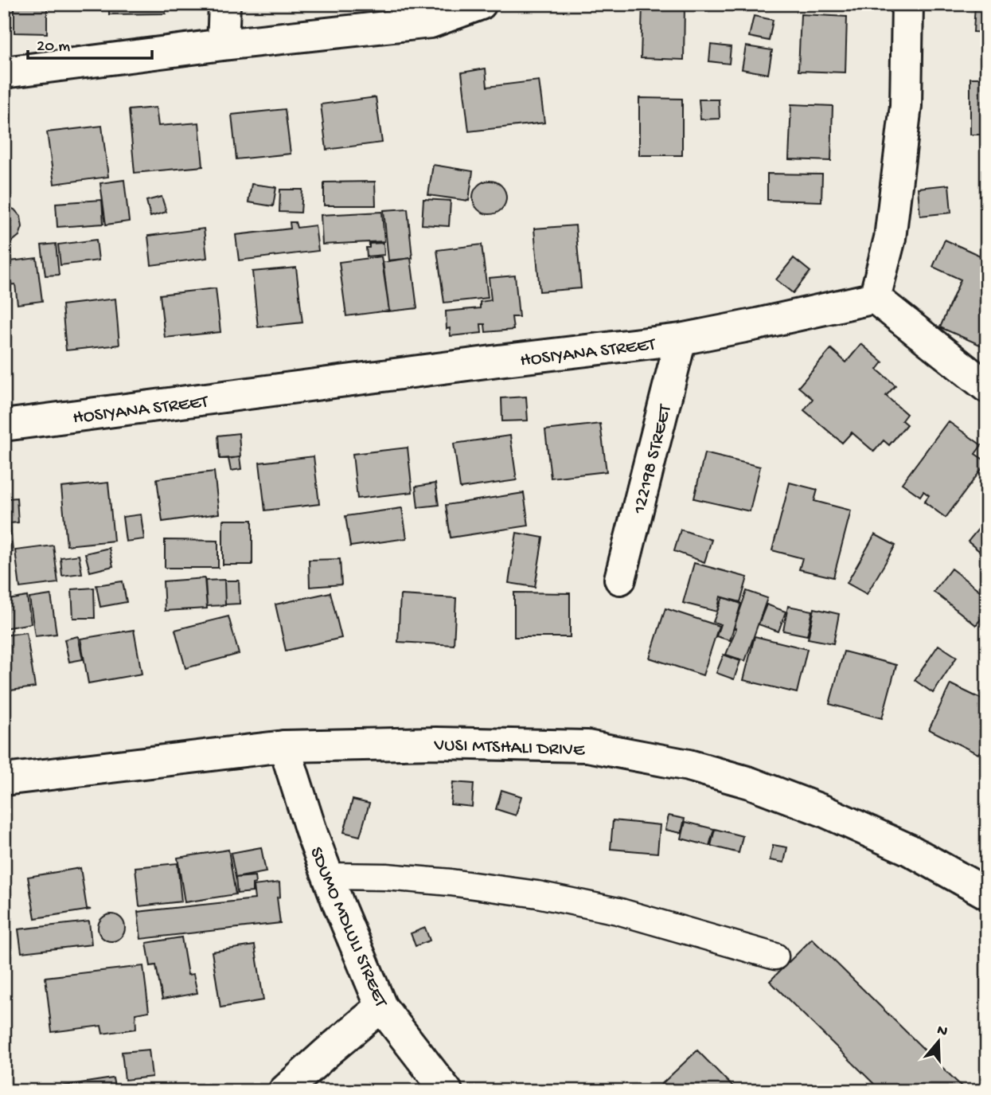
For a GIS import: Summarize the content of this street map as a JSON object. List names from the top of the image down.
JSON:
{
  "streets": {
    "street": [
      "HOSIYANA STREET",
      "122198 STREET",
      "VUSI MTSHALI DRIVE",
      "SDUMO MDLULI STREET"
    ]
  },
  "crossings": [
    ["HOSIYANA STREET", "122198 STREET"],
    ["VUSI MTSHALI DRIVE", "SDUMO MDLULI STREET"]
  ],
  "scale_bar": "20 m",
  "north": "top"
}
